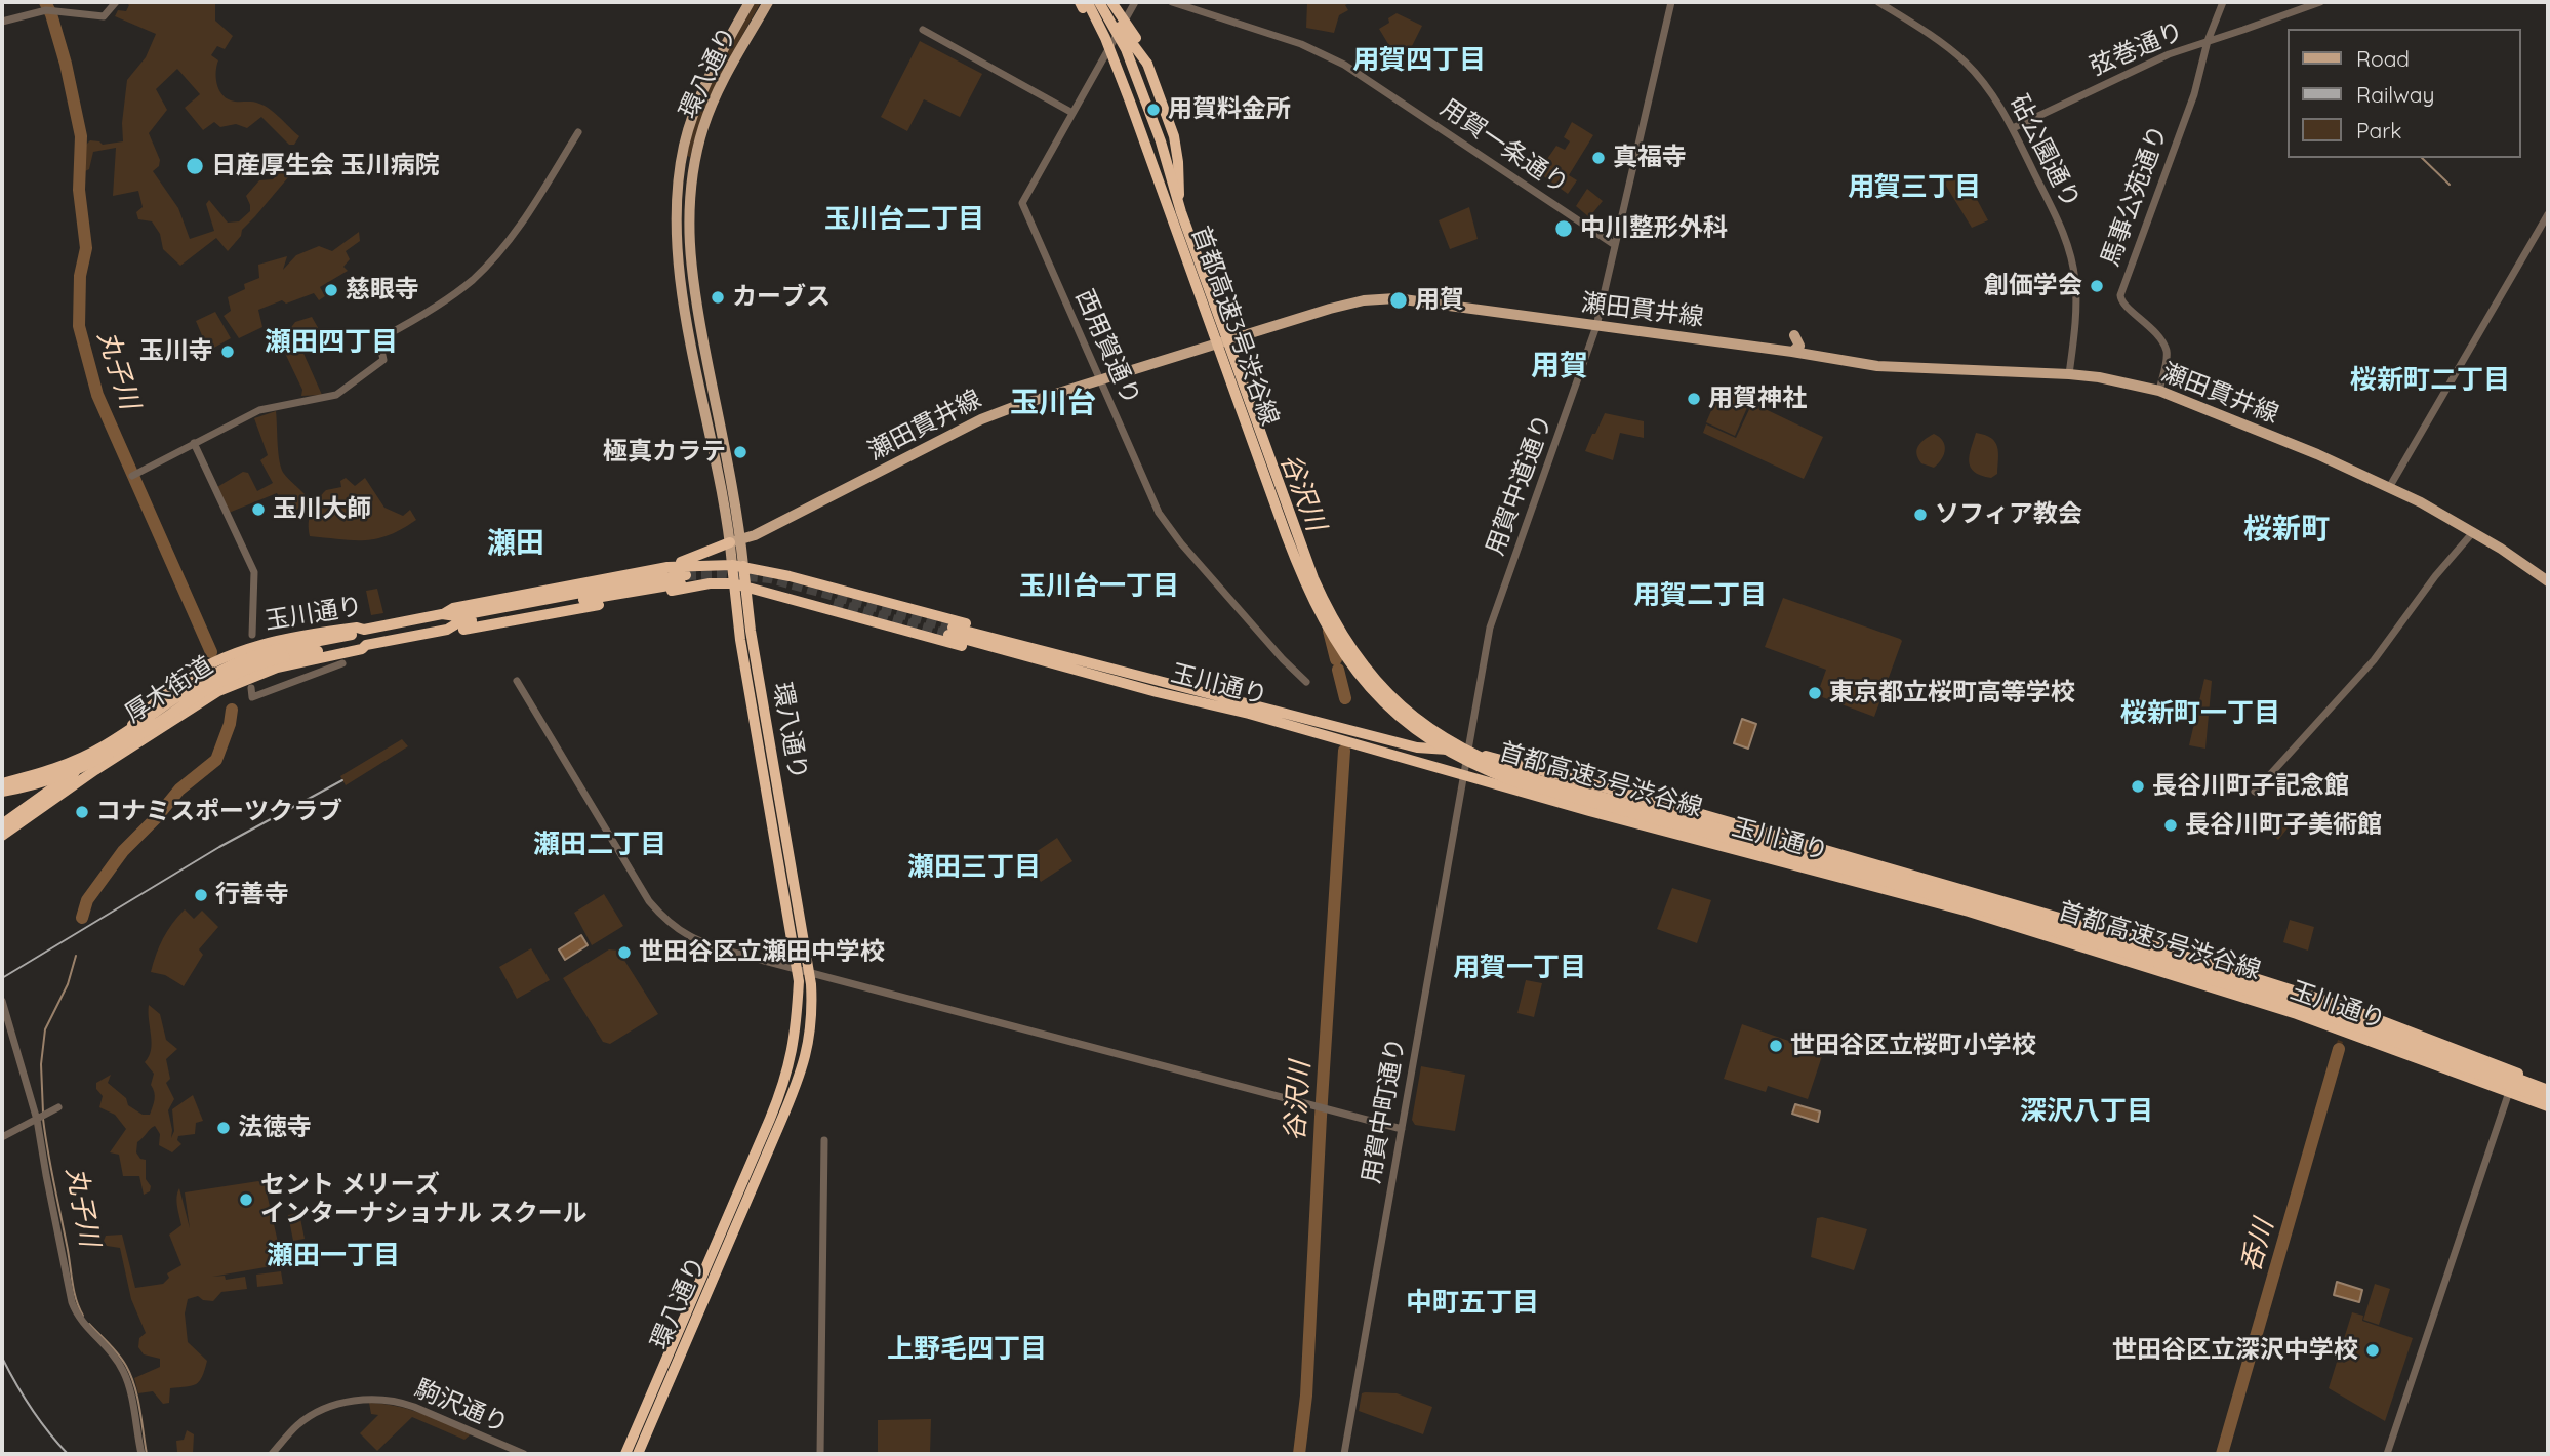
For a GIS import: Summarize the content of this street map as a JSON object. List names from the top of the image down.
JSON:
{
  "streets": {
    "highway": [
      "環八通り",
      "首都高速3号渋谷線",
      "玉川通り",
      "厚木街道"
    ],
    "main road": ["瀬田貫井線"],
    "street": [
      "弦巻通り",
      "用賀一条通り",
      "砧公園通り",
      "馬事公苑通り",
      "西用賀通り",
      "用賀中道通り",
      "用賀中町通り",
      "駒沢通り"
    ]
  },
  "crossings": [
    ["弦巻通り", "砧公園通り"],
    ["弦巻通り", "馬事公苑通り"],
    ["環八通り", "瀬田貫井線"],
    ["用賀一条通り", "用賀中道通り"],
    ["砧公園通り", "瀬田貫井線"],
    ["馬事公苑通り", "瀬田貫井線"],
    ["瀬田貫井線", "西用賀通り"],
    ["瀬田貫井線", "用賀中道通り"],
    ["用賀中道通り", "玉川通り"],
    ["用賀中道通り", "用賀中町通り"],
    ["玉川通り", "厚木街道"],
    ["玉川通り", "用賀中町通り"]
  ],
  "districts": [
    "用賀四丁目",
    "用賀三丁目",
    "玉川台二丁目",
    "瀬田四丁目",
    "用賀",
    "桜新町二丁目",
    "玉川台",
    "桜新町",
    "瀬田",
    "玉川台一丁目",
    "用賀二丁目",
    "桜新町一丁目",
    "瀬田二丁目",
    "瀬田三丁目",
    "用賀一丁目",
    "深沢八丁目",
    "瀬田一丁目",
    "中町五丁目",
    "上野毛四丁目"
  ],
  "water": ["丸子川", "谷沢川", "呑川"],
  "places": [
    "用賀料金所",
    "真福寺",
    "日産厚生会 玉川病院",
    "中川整形外科",
    "創価学会",
    "慈眼寺",
    "カーブス",
    "用賀",
    "玉川寺",
    "用賀神社",
    "極真カラテ",
    "玉川大師",
    "ソフィア教会",
    "東京都立桜町高等学校",
    "長谷川町子記念館",
    "コナミスポーツクラブ",
    "長谷川町子美術館",
    "行善寺",
    "世田谷区立瀬田中学校",
    "世田谷区立桜町小学校",
    "法徳寺",
    "セント メリーズ インターナショナル スクール",
    "世田谷区立深沢中学校"
  ],
  "legend": ["Road", "Railway", "Park"]
}
